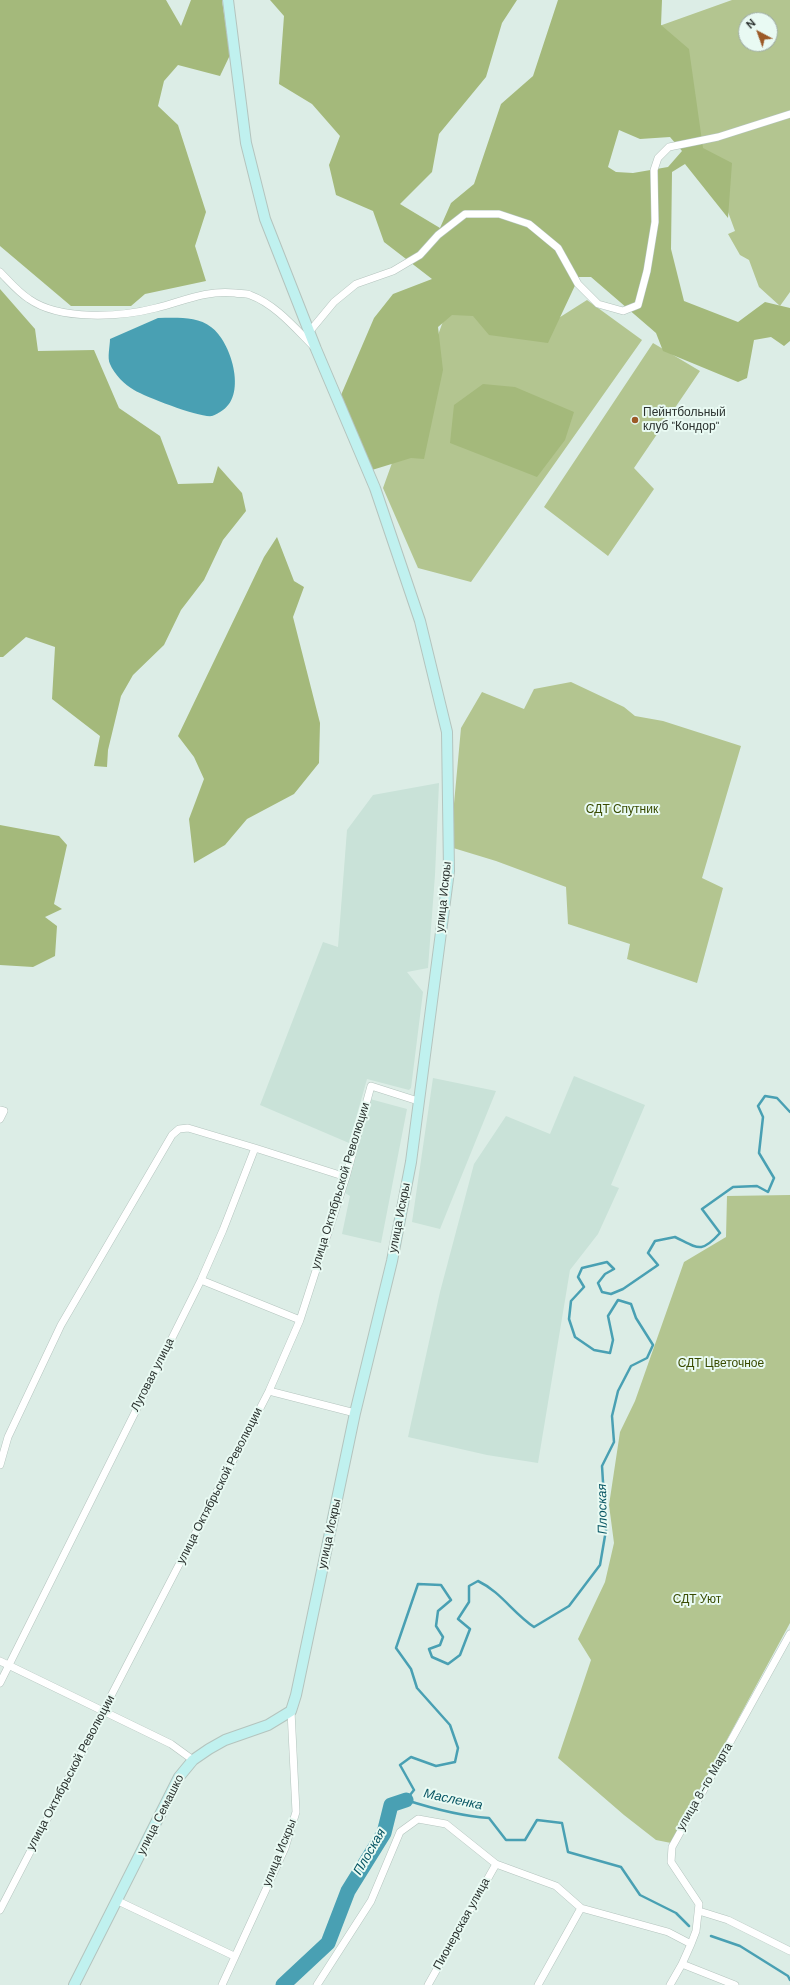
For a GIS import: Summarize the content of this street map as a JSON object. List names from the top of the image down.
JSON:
{
  "streets": {
    "main road": ["улица Искры", "улица Семашко"],
    "street": [
      "улица Октябрьской Революции",
      "Луговая улица",
      "улица 8-го Марта",
      "Пионерская улица"
    ]
  },
  "crossings": [
    ["улица Искры", "улица Октябрьской Революции"],
    ["улица Искры", "улица Семашко"]
  ],
  "water": ["Плоская", "Масленка"],
  "parks": ["СДТ Спутник", "СДТ Цветочное", "СДТ Уют"],
  "places": ["Пейнтбольный клуб \"Кондор\""],
  "north": "top left"
}
